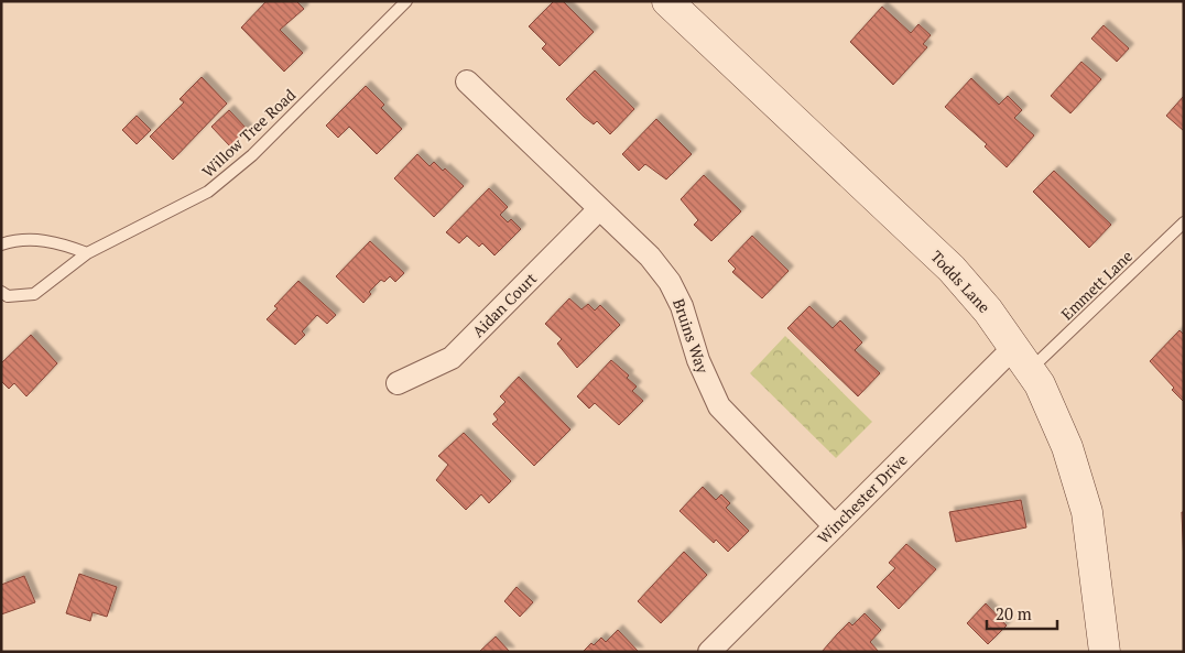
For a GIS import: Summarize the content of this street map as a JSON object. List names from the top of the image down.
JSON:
{
  "streets": {
    "main road": ["Todds Lane"],
    "street": ["Aidan Court", "Bruins Way", "Winchester Drive"],
    "lane": ["Willow Tree Road", "Emmett Lane"]
  },
  "crossings": [
    ["Todds Lane", "Emmett Lane"],
    ["Todds Lane", "Winchester Drive"],
    ["Emmett Lane", "Winchester Drive"],
    ["Aidan Court", "Bruins Way"],
    ["Bruins Way", "Winchester Drive"]
  ],
  "scale_bar": "20 m"
}
